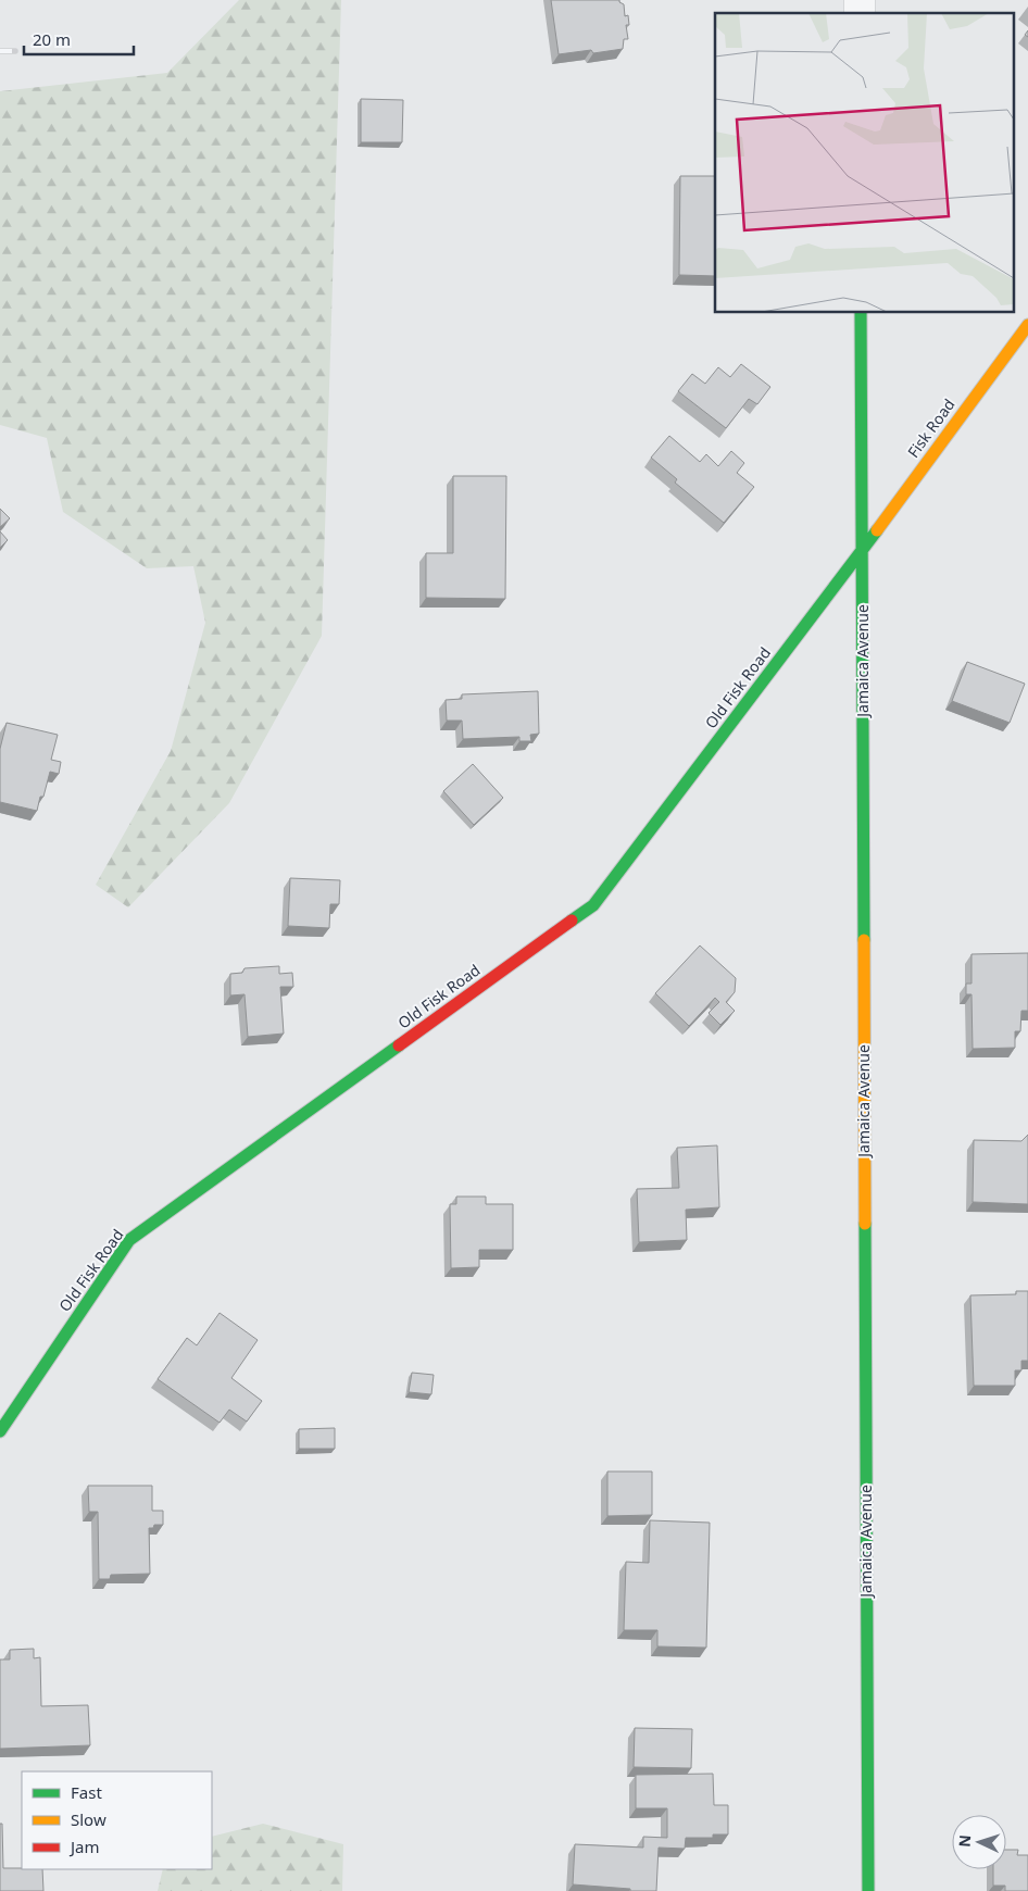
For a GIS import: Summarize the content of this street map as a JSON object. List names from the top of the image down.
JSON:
{
  "streets": {
    "street": ["Fisk Road", "Jamaica Avenue", "Old Fisk Road"]
  },
  "crossings": [
    ["Fisk Road", "Jamaica Avenue"],
    ["Fisk Road", "Old Fisk Road"],
    ["Jamaica Avenue", "Old Fisk Road"]
  ],
  "legend": ["Fast", "Slow", "Jam"],
  "scale_bar": "20 m",
  "north": "left"
}
